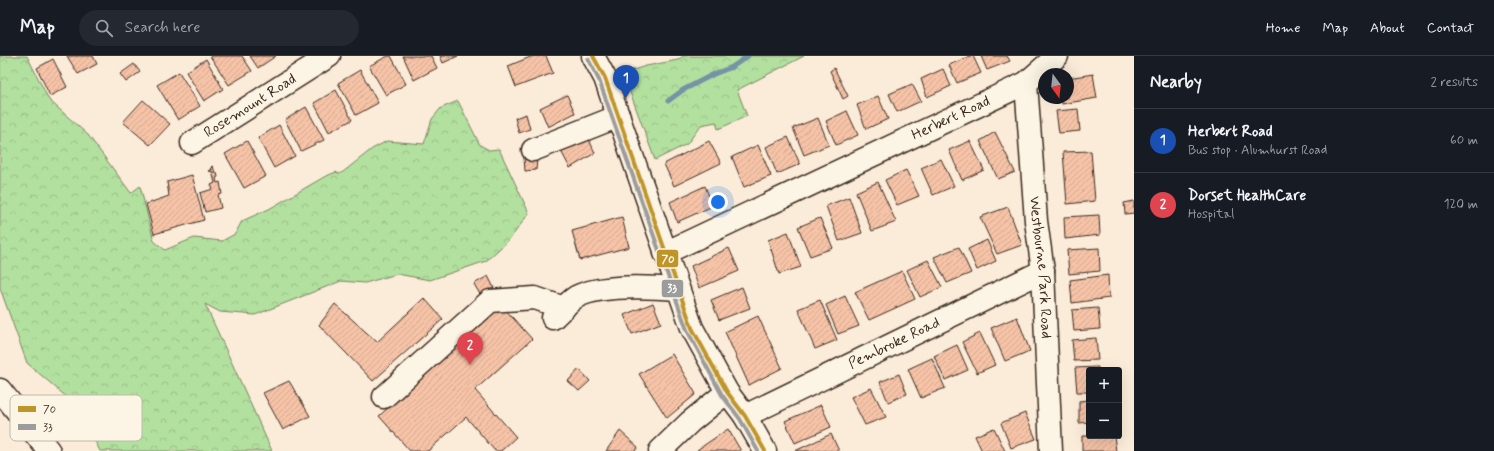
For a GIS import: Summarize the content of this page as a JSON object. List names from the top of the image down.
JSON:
{
  "streets": {
    "street": [
      "Rosemount Road",
      "Herbert Road",
      "Westbourne Park Road",
      "Pembroke Road"
    ]
  },
  "crossings": [
    ["Herbert Road", "Westbourne Park Road"],
    ["Westbourne Park Road", "Pembroke Road"]
  ],
  "lines": ["transit line 70", "transit line 33"],
  "legend": ["70", "33"],
  "north": "bottom",
  "page": {
    "header": "Map",
    "search": "Search here",
    "nav": [
      "Home",
      "Map",
      "About",
      "Contact"
    ],
    "heading": ["Nearby", "2 results"],
    "pins": ["1", "2"],
    "list": [
      {
        "mark": "1",
        "name": "Herbert Road",
        "note": "Bus stop · Alumhurst Road",
        "value": "60 m"
      },
      {
        "mark": "2",
        "name": "Dorset HealthCare",
        "note": "Hospital",
        "value": "120 m"
      }
    ],
    "map_buttons": ["+", "−"]
  }
}
